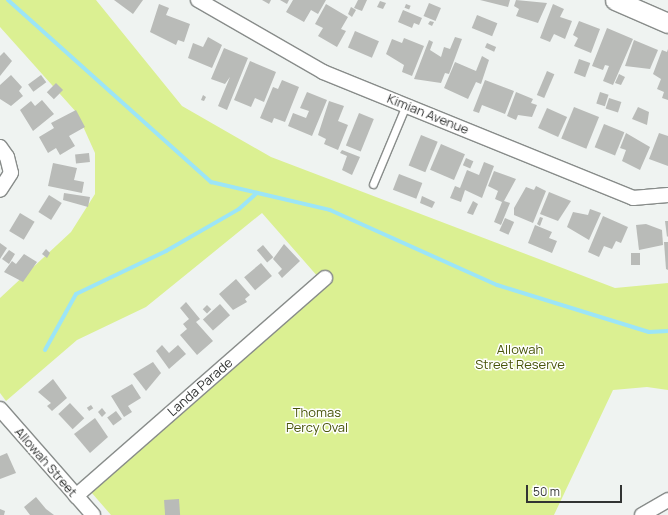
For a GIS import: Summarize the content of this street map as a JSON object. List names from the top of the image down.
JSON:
{
  "streets": {
    "street": ["Kimian Avenue", "Landa Parade", "Allowah Street"]
  },
  "crossings": [
    ["Landa Parade", "Allowah Street"]
  ],
  "parks": ["Allowah Street Reserve", "Thomas Percy Oval"],
  "scale_bar": "50 m"
}
